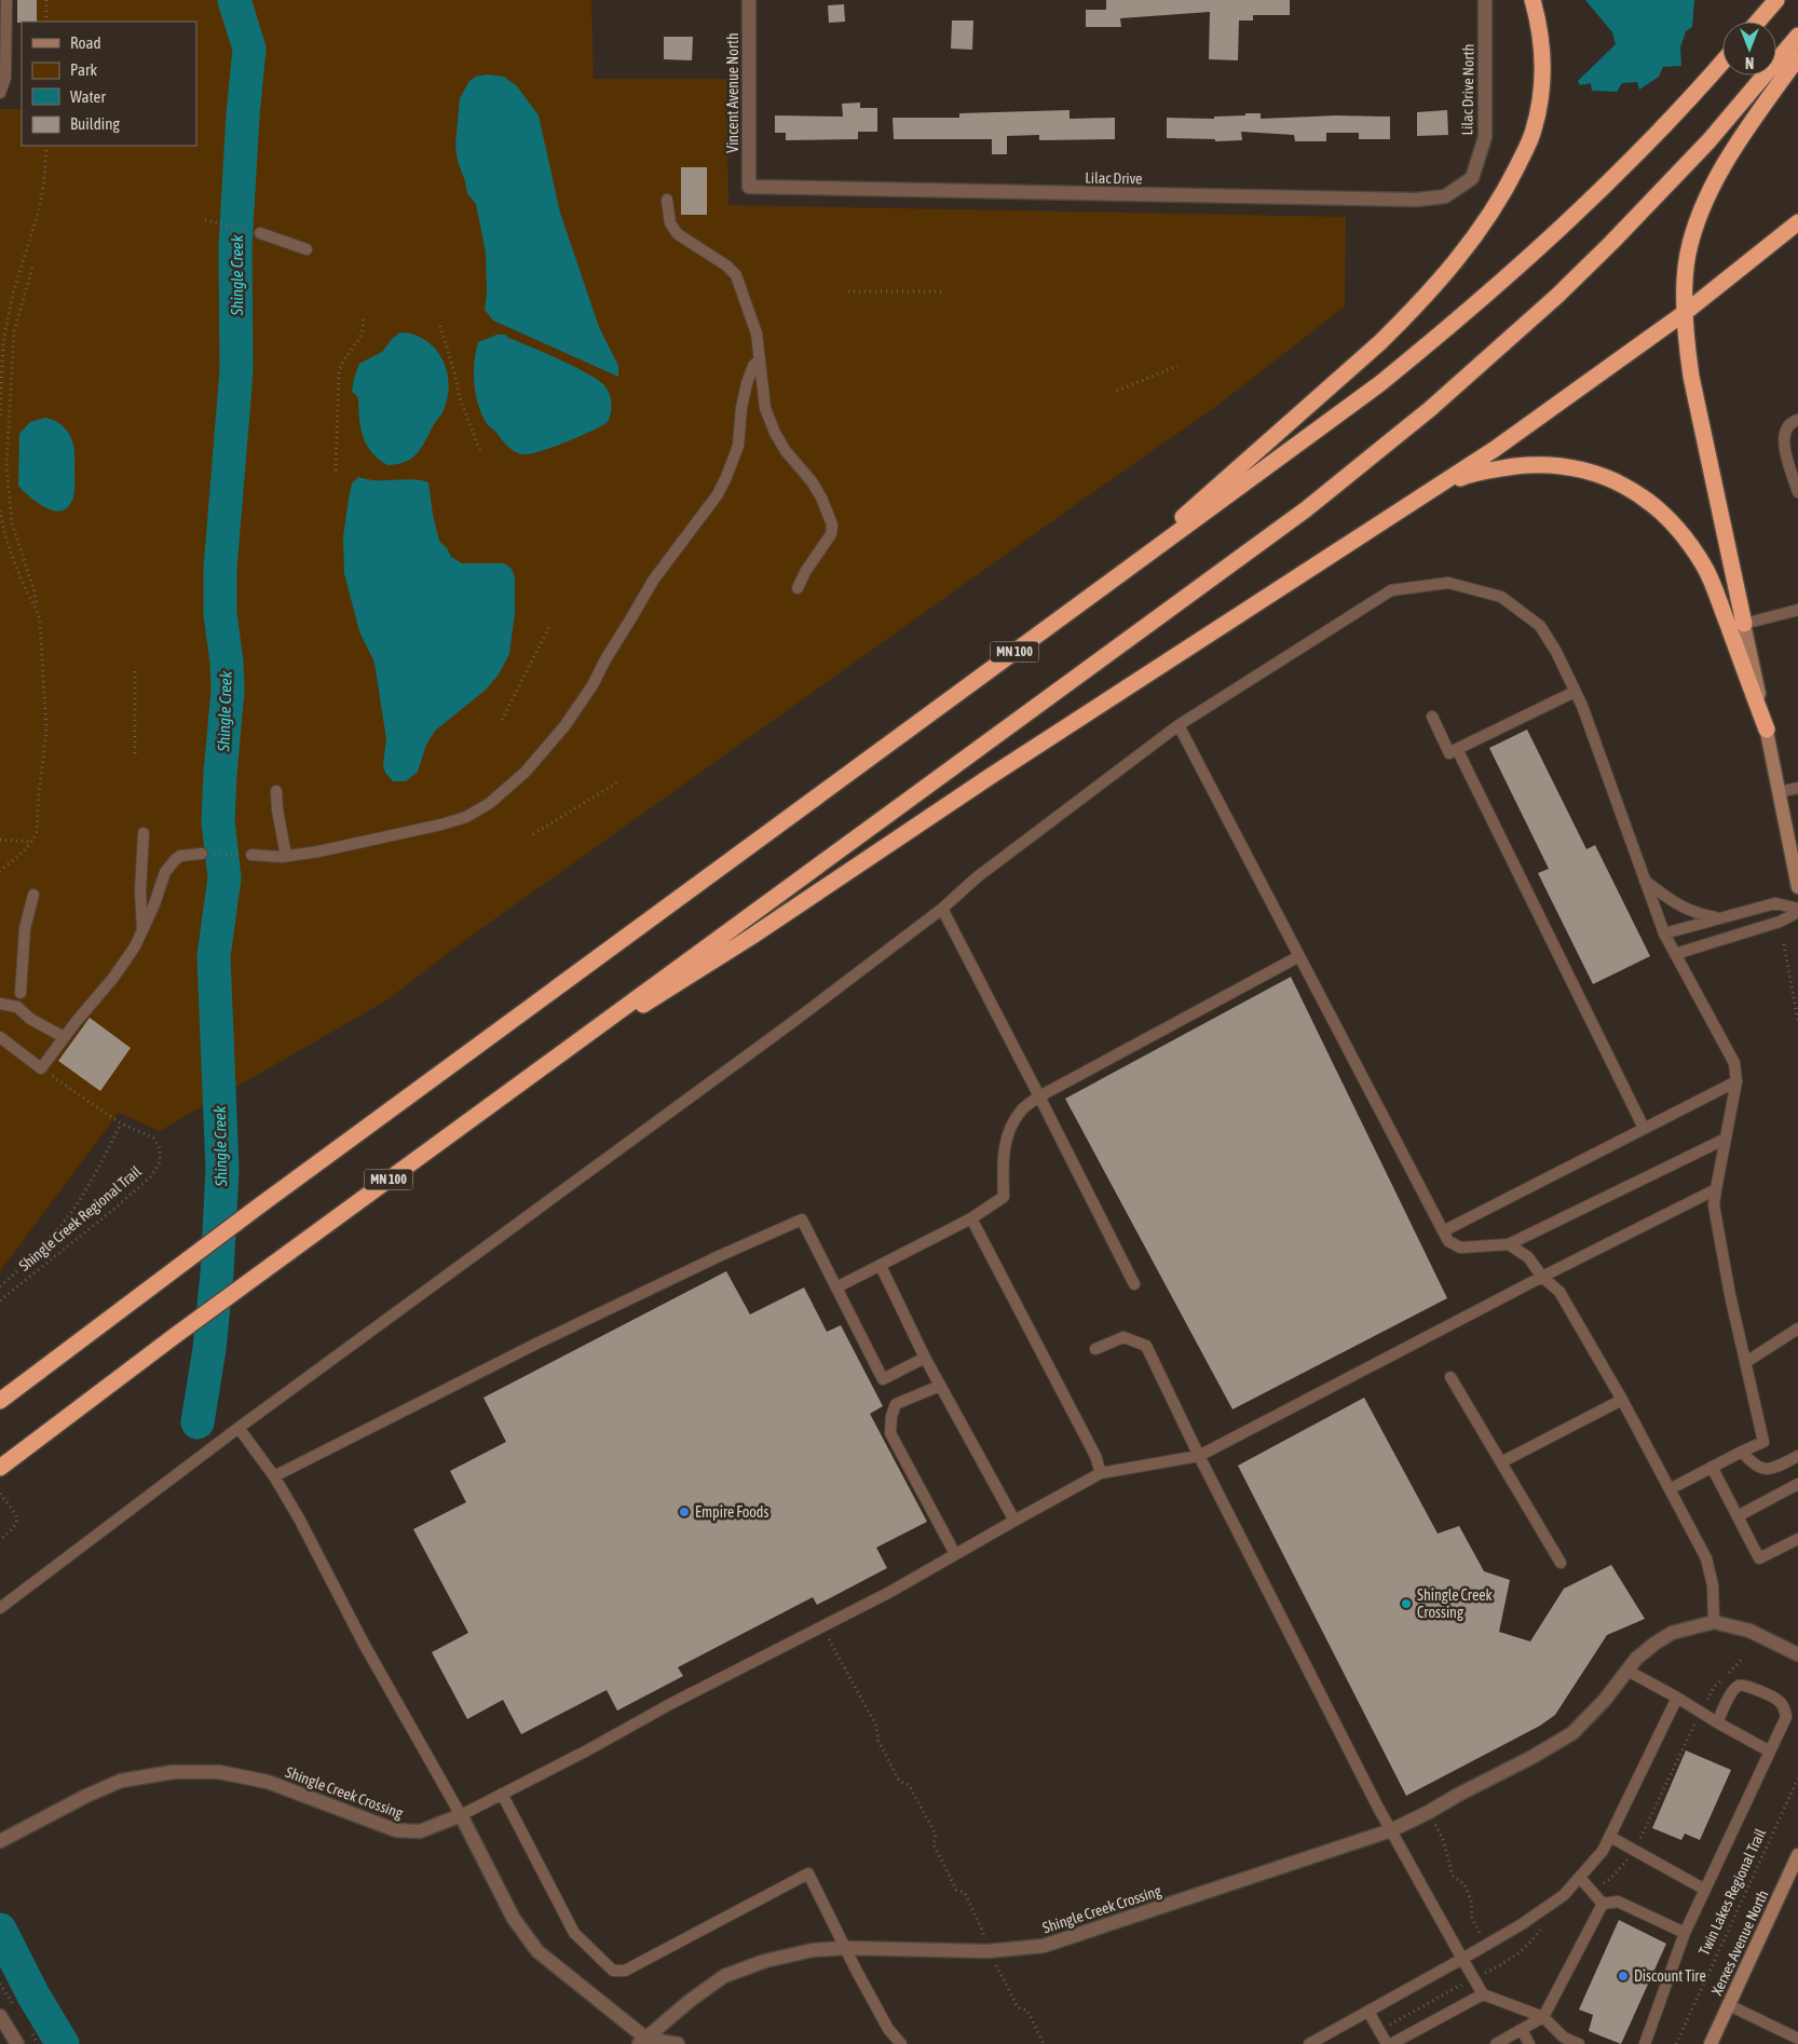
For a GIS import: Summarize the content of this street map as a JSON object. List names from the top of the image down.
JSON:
{
  "streets": {
    "highway": ["MN 100"],
    "street": [
      "Lilac Drive North",
      "Vincent Avenue North",
      "Lilac Drive",
      "Shingle Creek Crossing",
      "Xerxes Avenue North"
    ],
    "path": ["Shingle Creek Regional Trail", "Twin Lakes Regional Trail"]
  },
  "crossings": [
    ["Lilac Drive North", "Lilac Drive"],
    ["Vincent Avenue North", "Lilac Drive"]
  ],
  "water": ["Shingle Creek"],
  "places": ["Empire Foods", "Shingle Creek Crossing", "Discount Tire"],
  "legend": [
    "Road",
    "Park",
    "Water",
    "Building"
  ],
  "north": "bottom"
}
